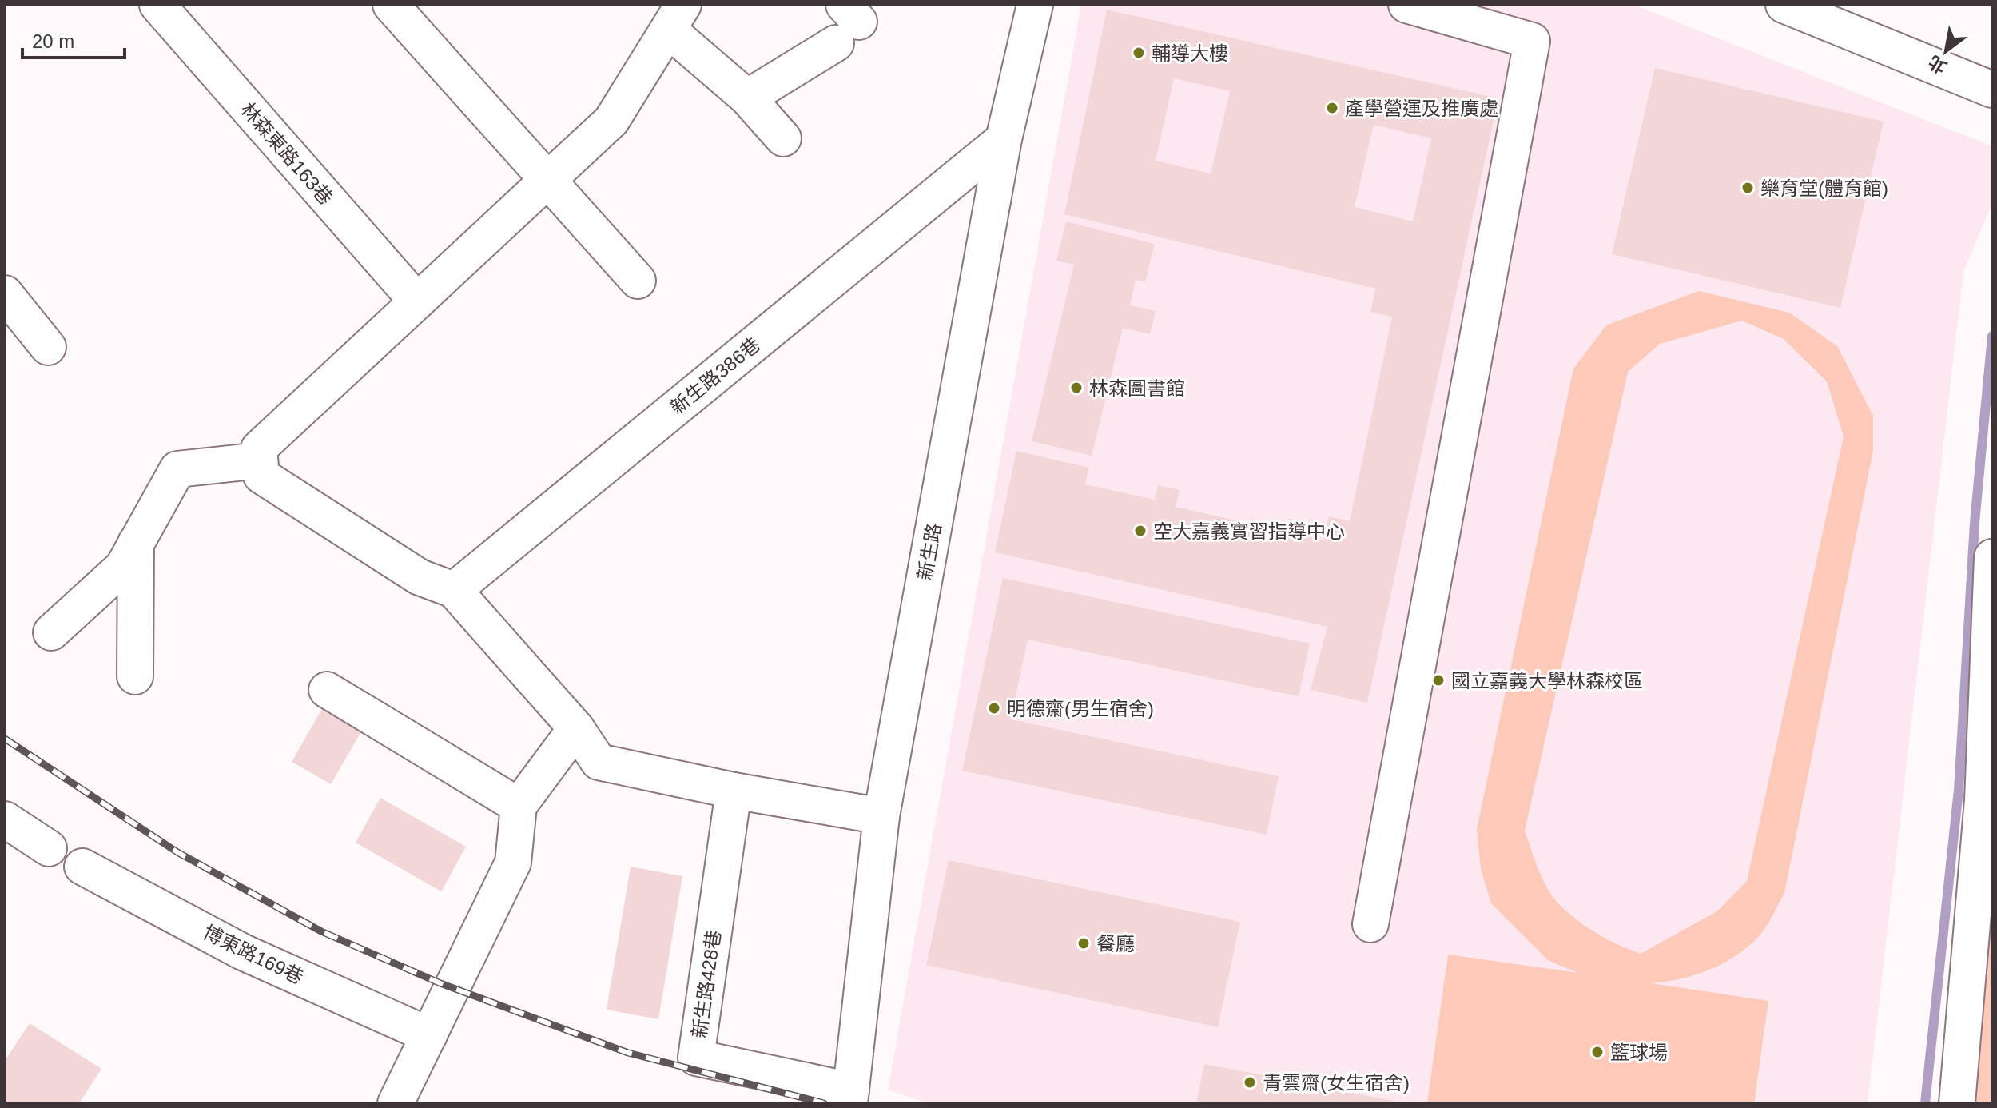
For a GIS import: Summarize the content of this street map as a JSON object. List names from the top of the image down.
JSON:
{
  "streets": {
    "street": [
      "林森東路163巷",
      "新生路386巷",
      "新生路",
      "博東路169巷",
      "新生路428巷"
    ]
  },
  "crossings": [
    ["新生路386巷", "新生路"],
    ["新生路", "新生路428巷"]
  ],
  "places": [
    "輔導大樓",
    "產學營運及推廣處",
    "樂育堂(體育館)",
    "林森圖書館",
    "空大嘉義實習指導中心",
    "國立嘉義大學林森校區",
    "明德齋(男生宿舍)",
    "餐廳",
    "籃球場",
    "青雲齋(女生宿舍)"
  ],
  "scale_bar": "20 m",
  "north": "bottom left"
}
